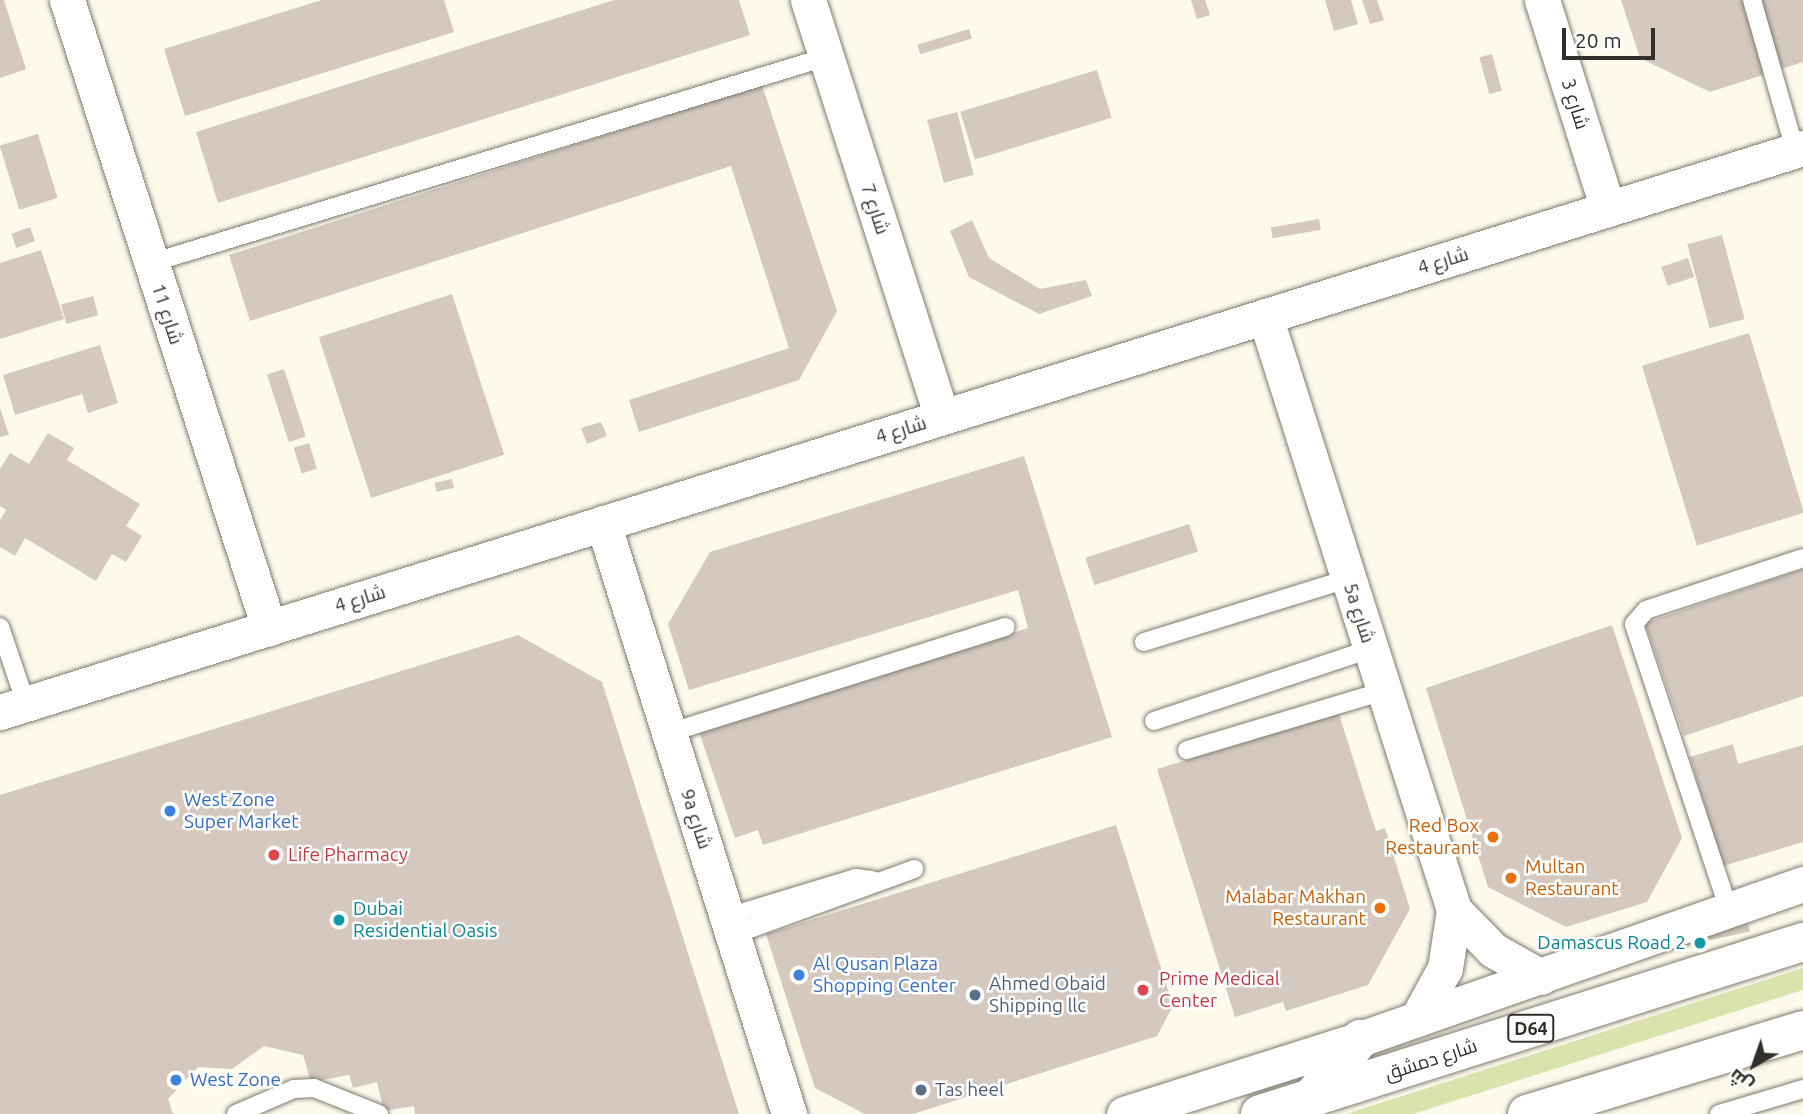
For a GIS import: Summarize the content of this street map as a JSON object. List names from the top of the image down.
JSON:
{
  "streets": {
    "main road": ["D64", "شارع دمشق"],
    "street": [
      "شارع 3",
      "شارع 7",
      "شارع 4",
      "شارع 11",
      "5a شارع",
      "9a شارع"
    ]
  },
  "crossings": [
    ["شارع 3", "شارع 4"],
    ["شارع 7", "شارع 4"],
    ["شارع 4", "شارع 11"],
    ["شارع 4", "5a شارع"],
    ["شارع 4", "9a شارع"]
  ],
  "places": [
    "West Zone Super Market",
    "Red Box Restaurant",
    "Life Pharmacy",
    "Multan Restaurant",
    "Malabar Makhan Restaurant",
    "Dubai Residential Oasis",
    "Damascus Road 2",
    "Al Qusan Plaza Shopping Center",
    "Prime Medical Center",
    "Ahmed Obaid Shipping llc",
    "West Zone",
    "Tas heel"
  ],
  "scale_bar": "20 m",
  "north": "bottom left"
}
